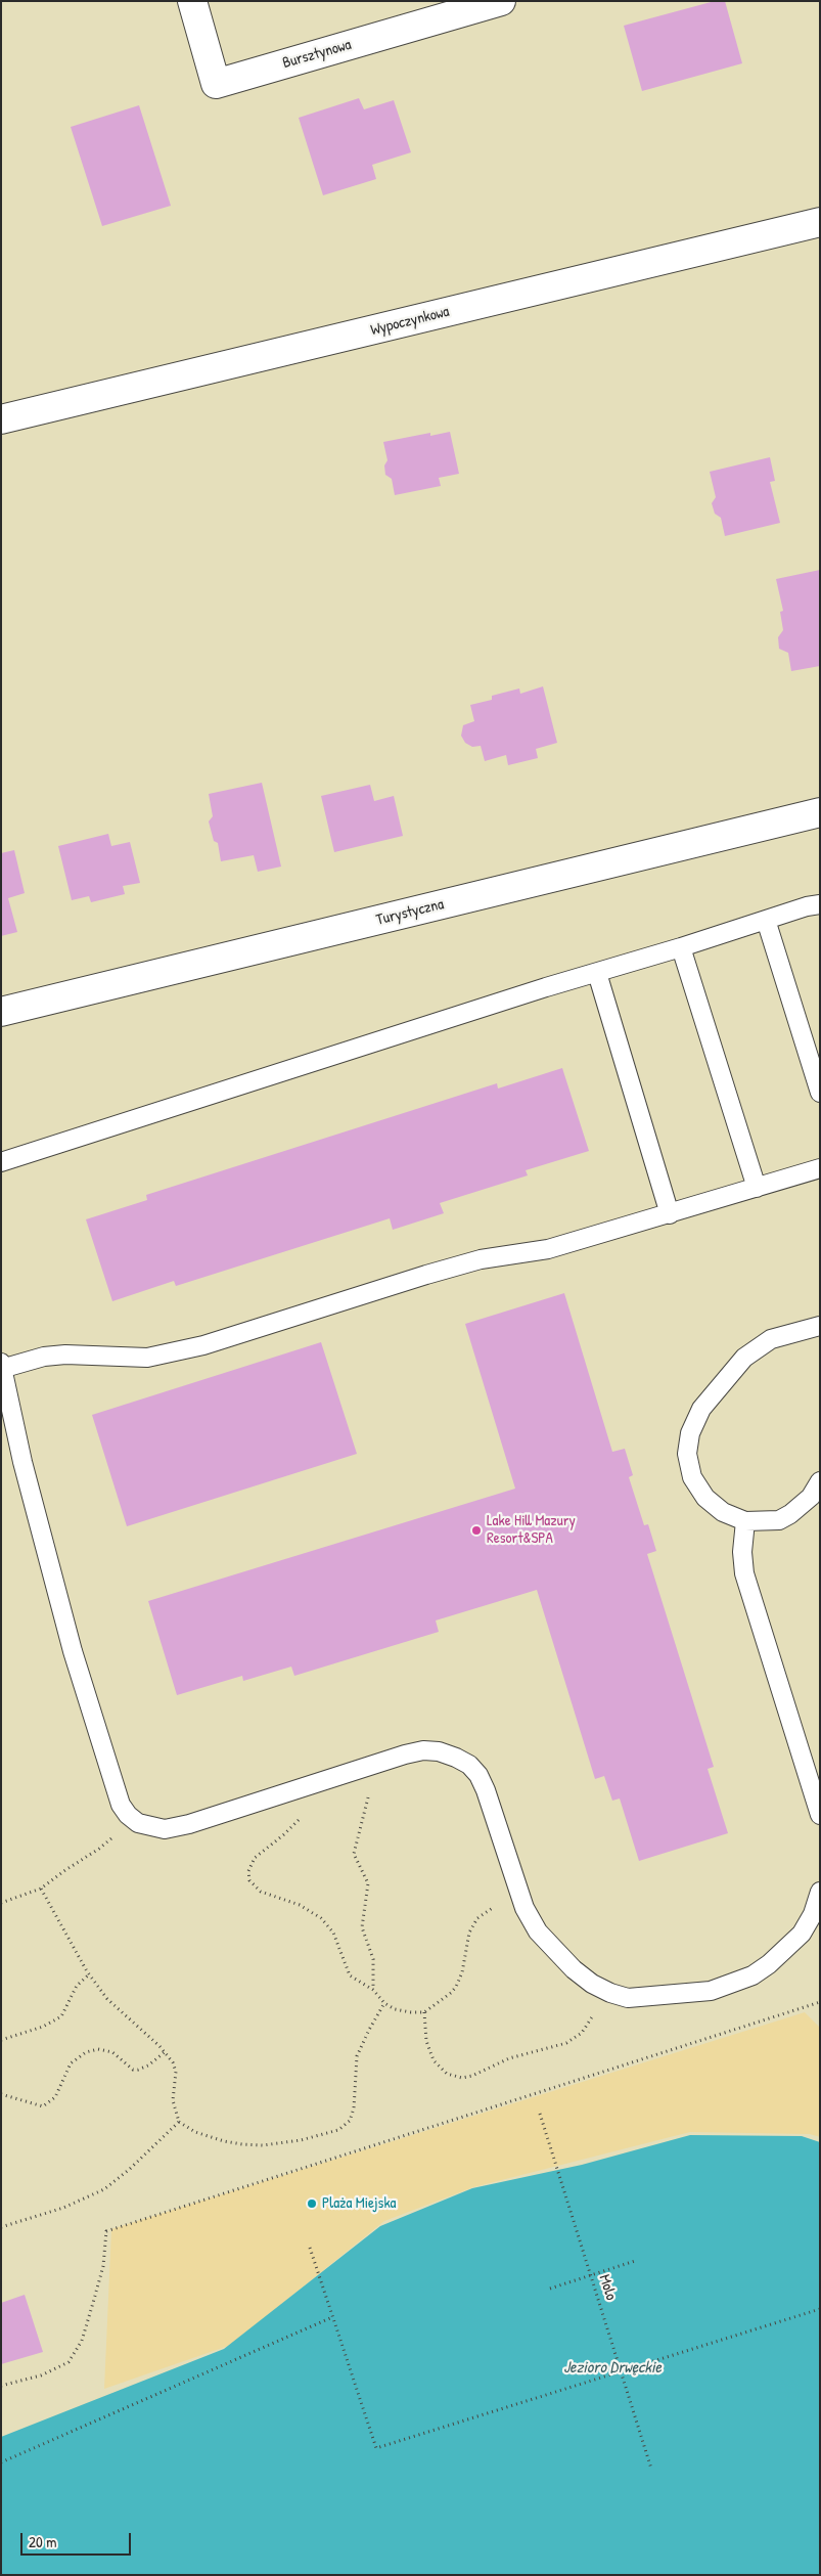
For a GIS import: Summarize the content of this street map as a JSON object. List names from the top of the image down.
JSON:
{
  "streets": {
    "street": ["Bursztynowa", "Wypoczynkowa", "Turystyczna"],
    "path": ["Molo"]
  },
  "water": ["Jezioro Drwęckie"],
  "places": ["Lake Hill Mazury Resort&SPA", "Plaża Miejska"],
  "scale_bar": "20 m"
}
